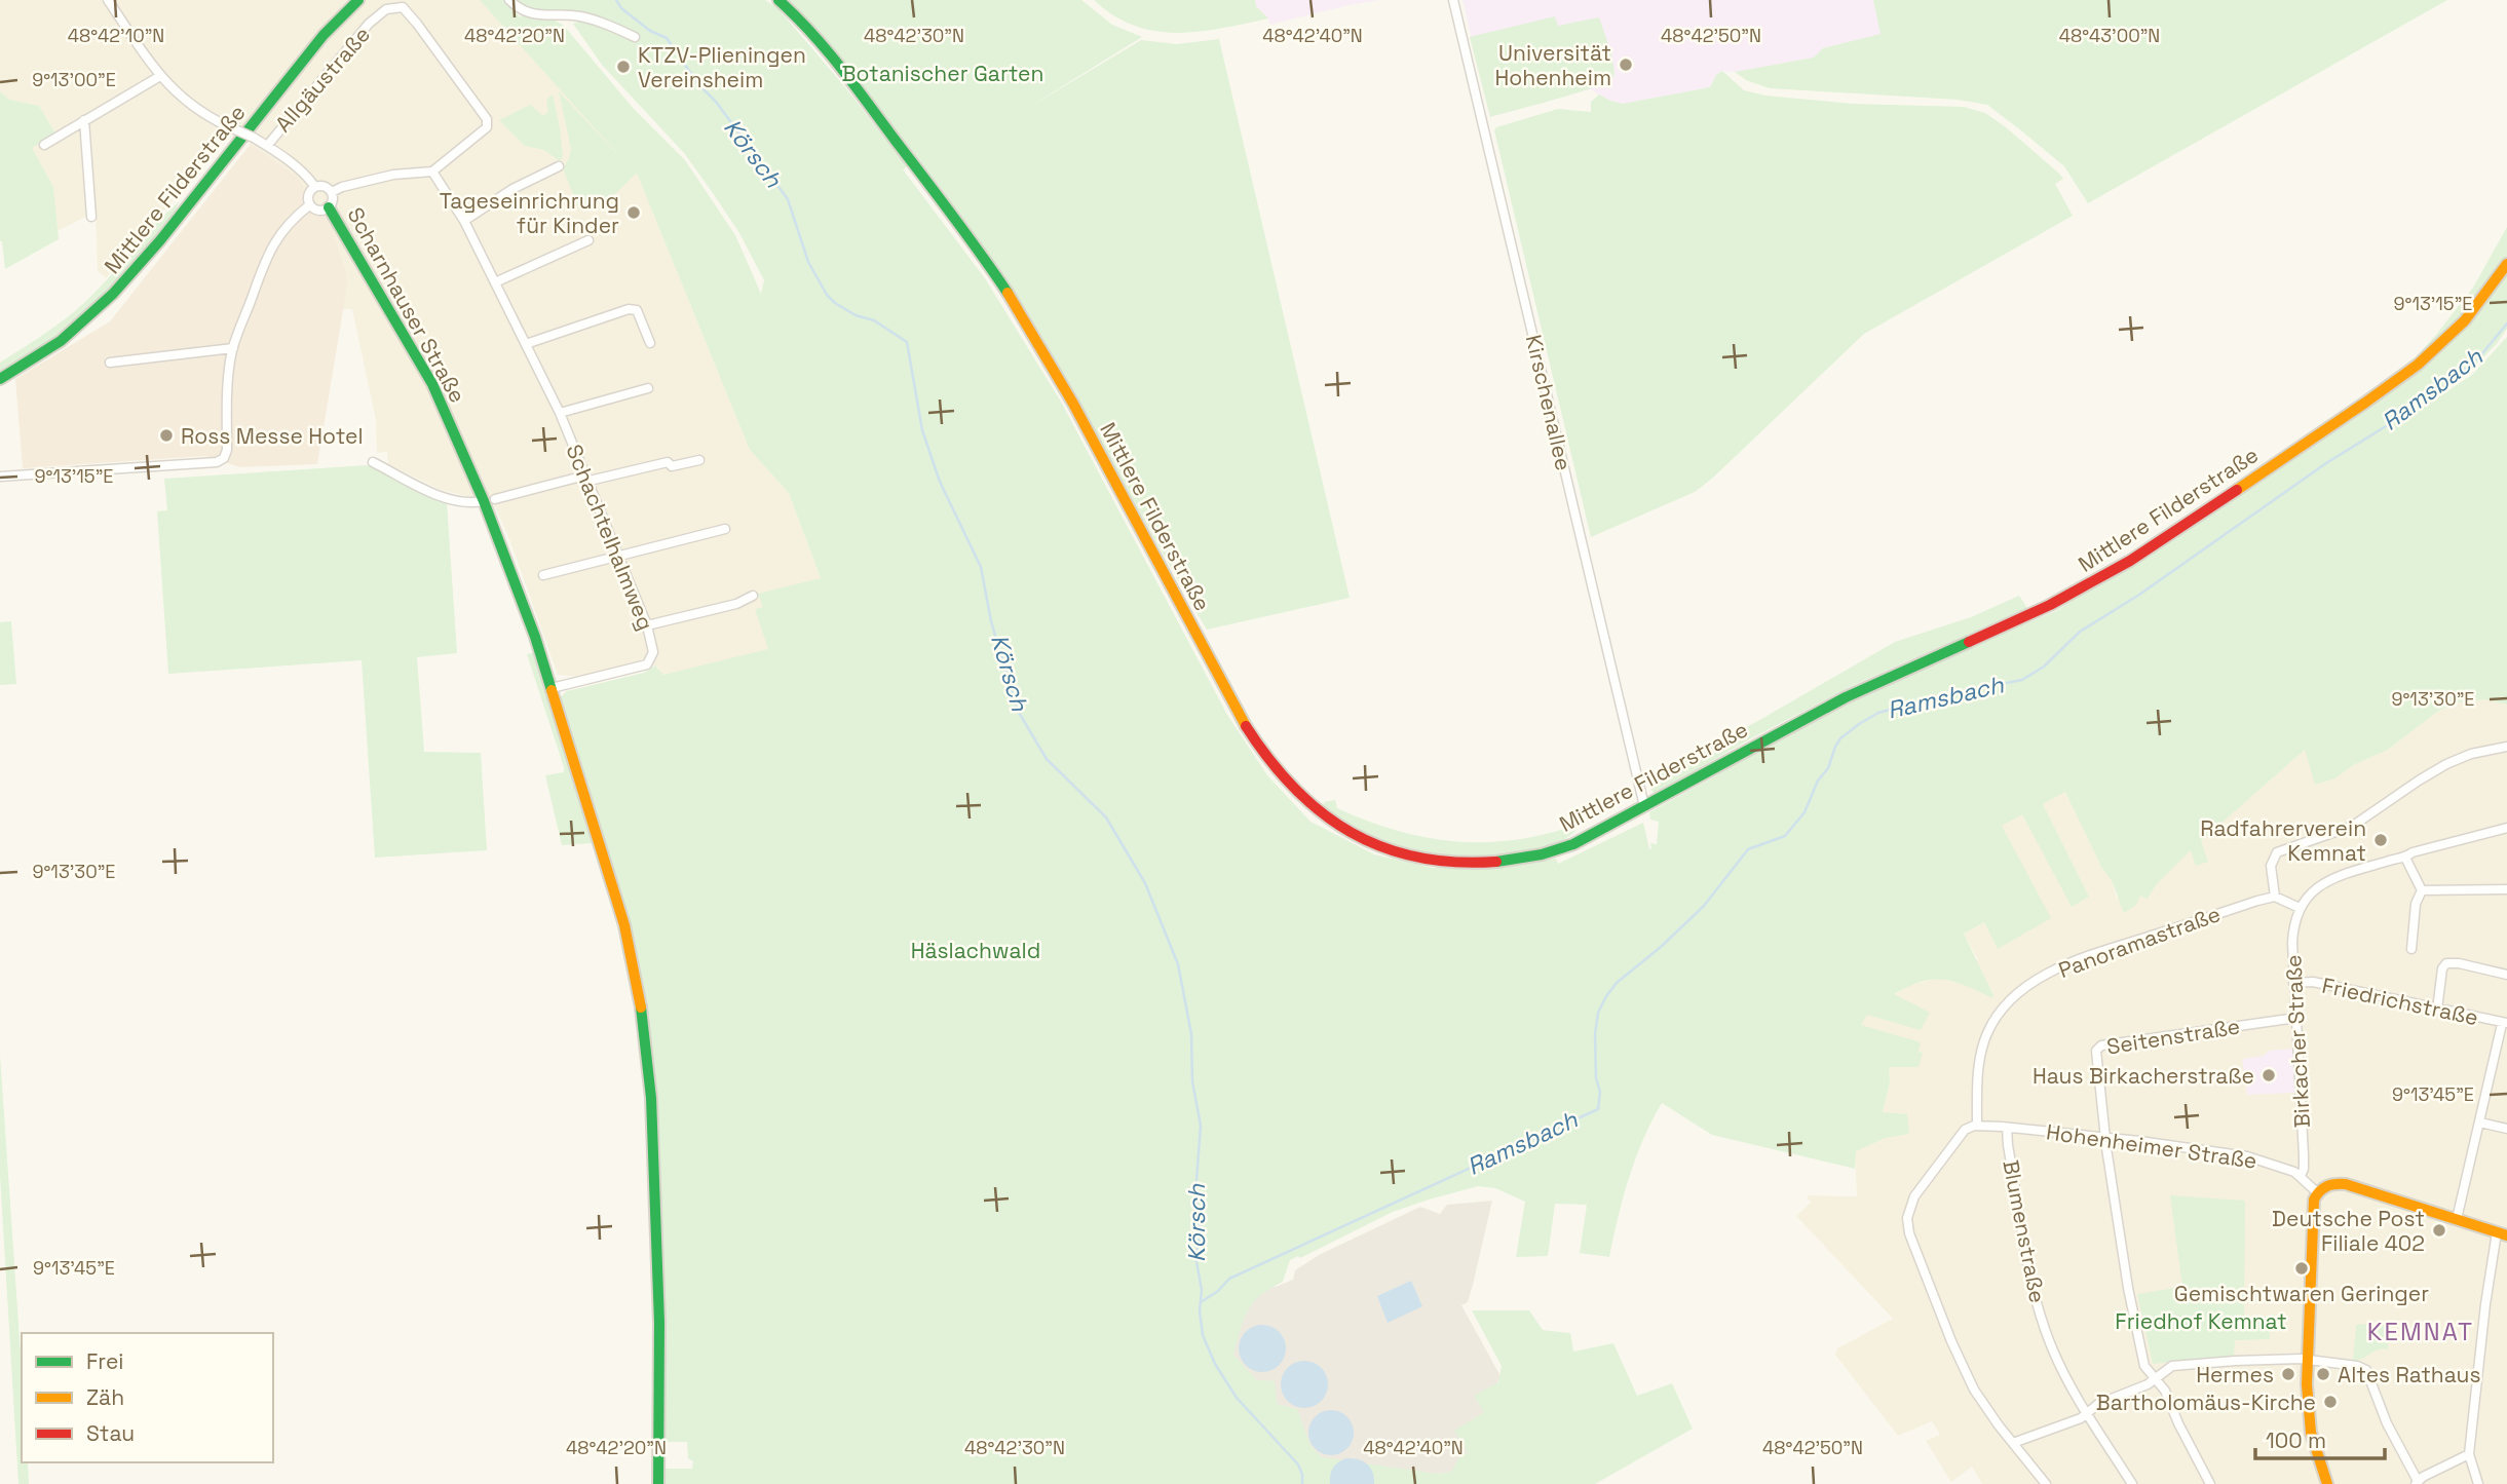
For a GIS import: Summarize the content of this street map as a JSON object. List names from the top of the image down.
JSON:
{
  "streets": {
    "main road": ["Mittlere Filderstraße", "Scharnhauser Straße"],
    "street": [
      "Allgäustraße",
      "Kirschenallee",
      "Schachtelhalmweg",
      "Panoramastraße",
      "Friedrichstraße",
      "Seitenstraße",
      "Birkacher Straße",
      "Hohenheimer Straße",
      "Blumenstraße"
    ]
  },
  "crossings": [
    ["Allgäustraße", "Scharnhauser Straße"],
    ["Allgäustraße", "Schachtelhalmweg"],
    ["Mittlere Filderstraße", "Scharnhauser Straße"],
    ["Mittlere Filderstraße", "Kirschenallee"],
    ["Scharnhauser Straße", "Schachtelhalmweg"],
    ["Panoramastraße", "Hohenheimer Straße"],
    ["Friedrichstraße", "Birkacher Straße"],
    ["Seitenstraße", "Birkacher Straße"],
    ["Seitenstraße", "Hohenheimer Straße"],
    ["Birkacher Straße", "Hohenheimer Straße"],
    ["Hohenheimer Straße", "Blumenstraße"]
  ],
  "districts": ["KEMNAT"],
  "water": ["Körsch", "Ramsbach"],
  "parks": ["Botanischer Garten", "Häslachwald", "Friedhof Kemnat"],
  "places": [
    "Universität Hohenheim",
    "KTZV-Plieningen Vereinsheim",
    "Tageseinrichrung für Kinder",
    "Ross Messe Hotel",
    "Radfahrerverein Kemnat",
    "Haus Birkacherstraße",
    "Deutsche Post Filiale 402",
    "Gemischtwaren Geringer",
    "Hermes",
    "Altes Rathaus",
    "Bartholomäus-Kirche"
  ],
  "legend": ["Frei", "Zäh", "Stau"],
  "scale_bar": "100 m",
  "coordinates": [
    "48°42'10\"N",
    "48°42'20\"N",
    "48°42'30\"N",
    "48°42'40\"N",
    "48°42'50\"N",
    "48°43'00\"N",
    "9°13'00\"E",
    "9°13'15\"E",
    "9°13'30\"E",
    "9°13'45\"E"
  ]
}
